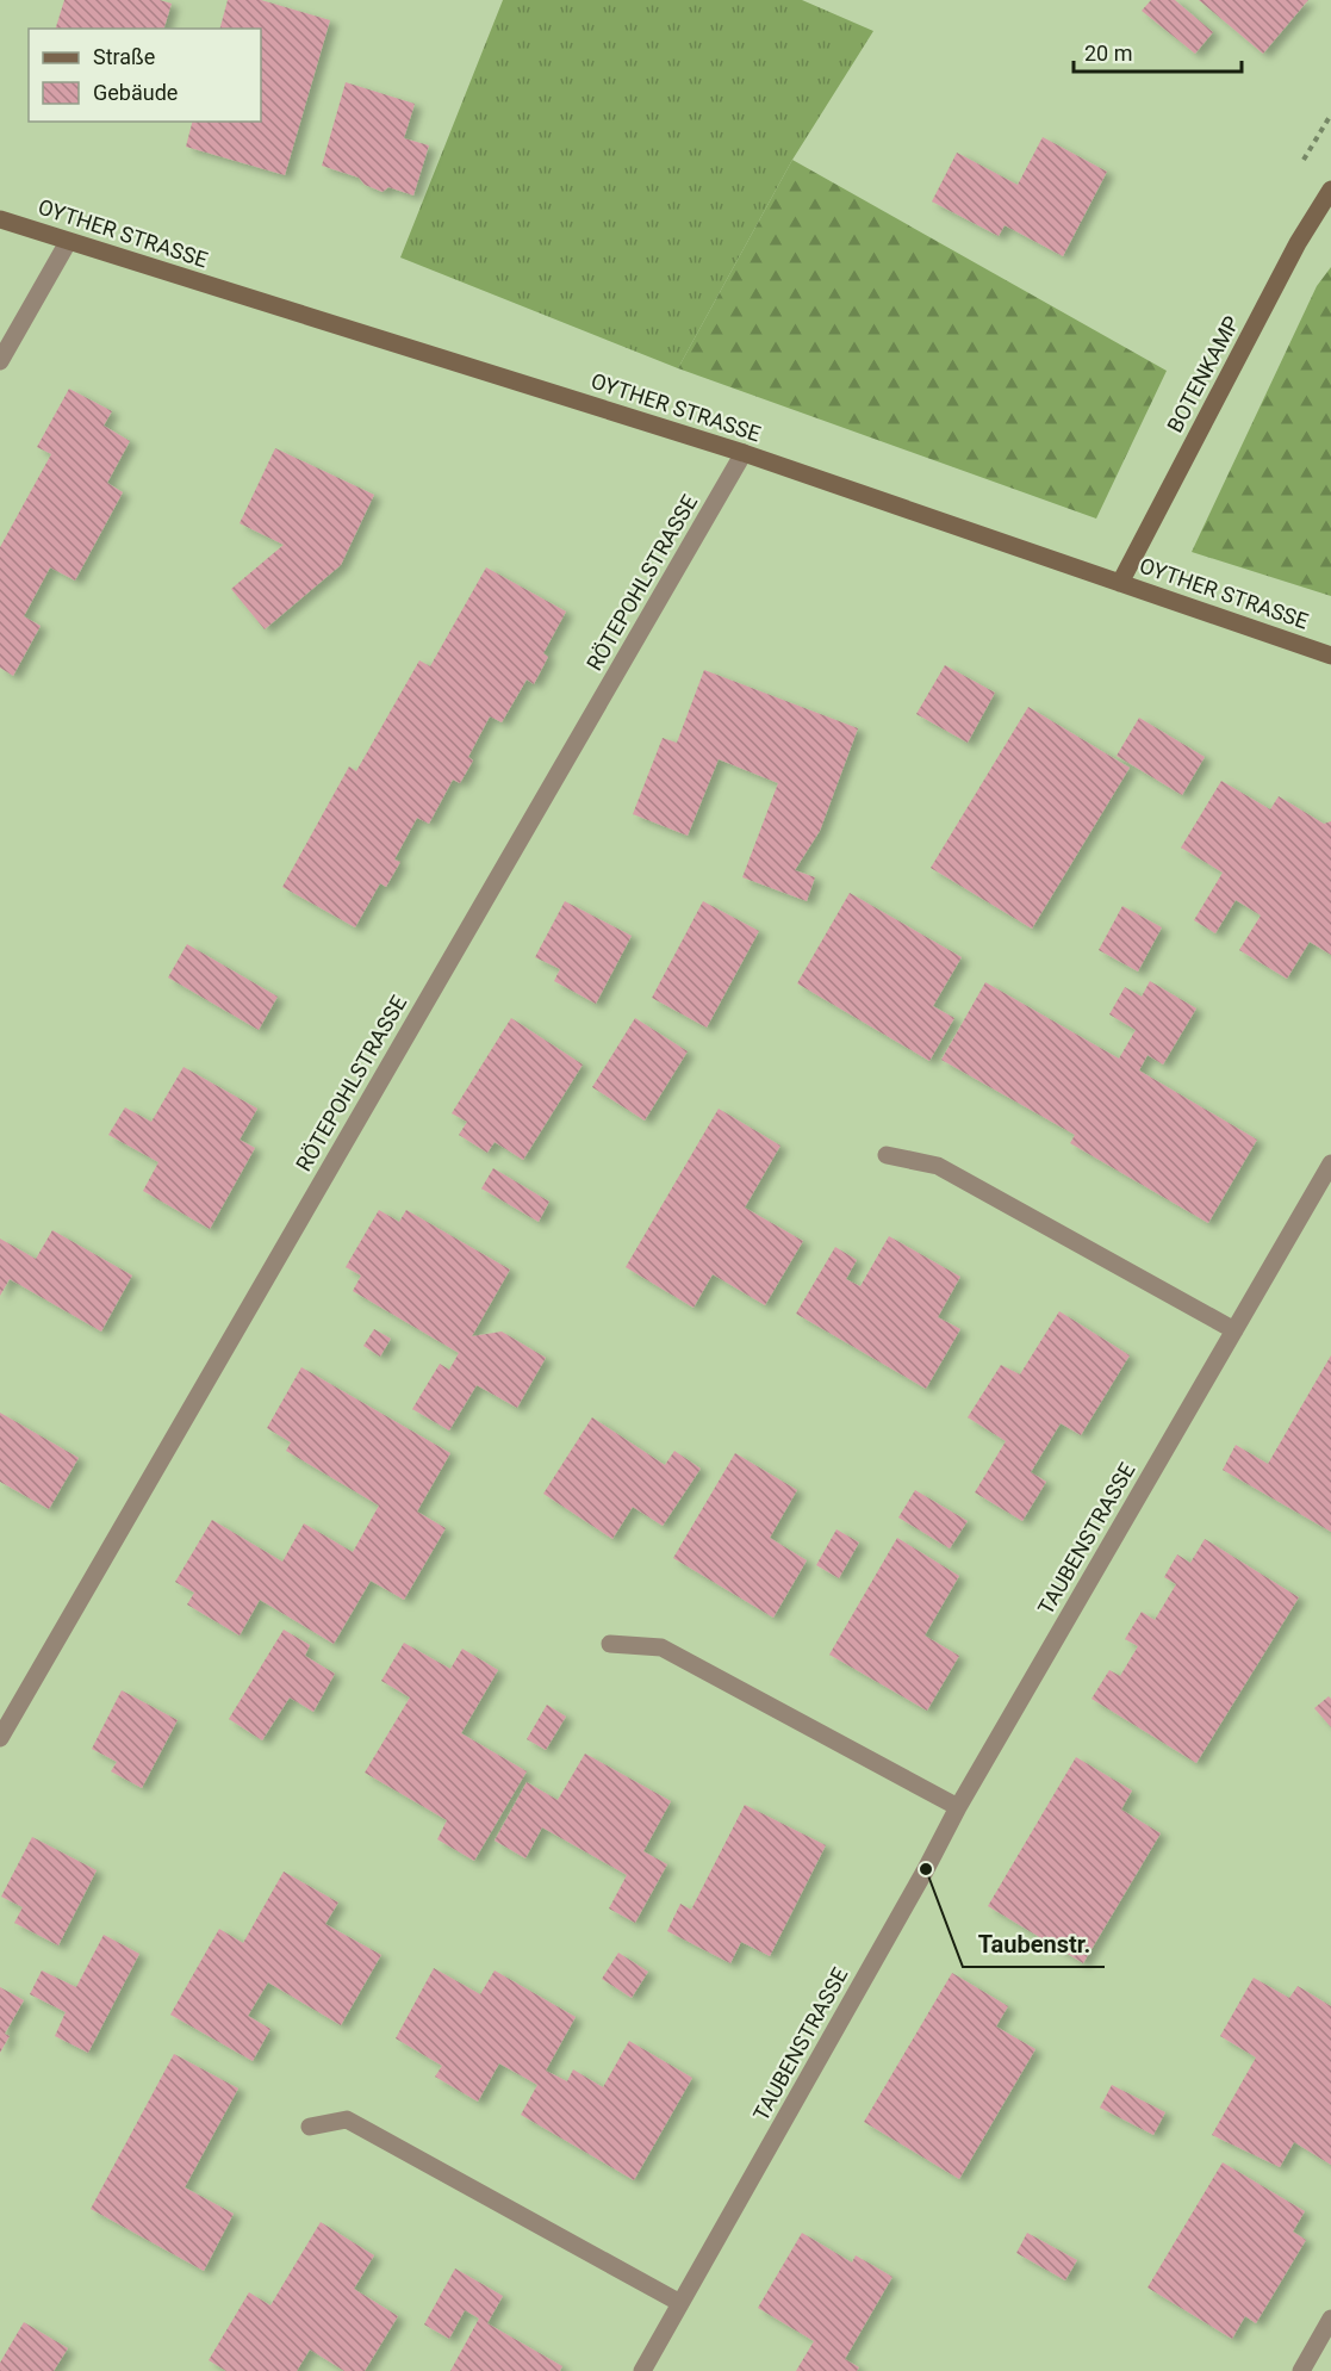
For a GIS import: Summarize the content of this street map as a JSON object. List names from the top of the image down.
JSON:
{
  "streets": {
    "main road": ["OYTHER STRASSE", "BOTENKAMP"],
    "street": ["RÖTEPOHLSTRASSE", "TAUBENSTRASSE"]
  },
  "crossings": [
    ["OYTHER STRASSE", "BOTENKAMP"],
    ["OYTHER STRASSE", "RÖTEPOHLSTRASSE"]
  ],
  "places": ["Taubenstr."],
  "legend": ["Straße", "Gebäude"],
  "scale_bar": "20 m"
}
